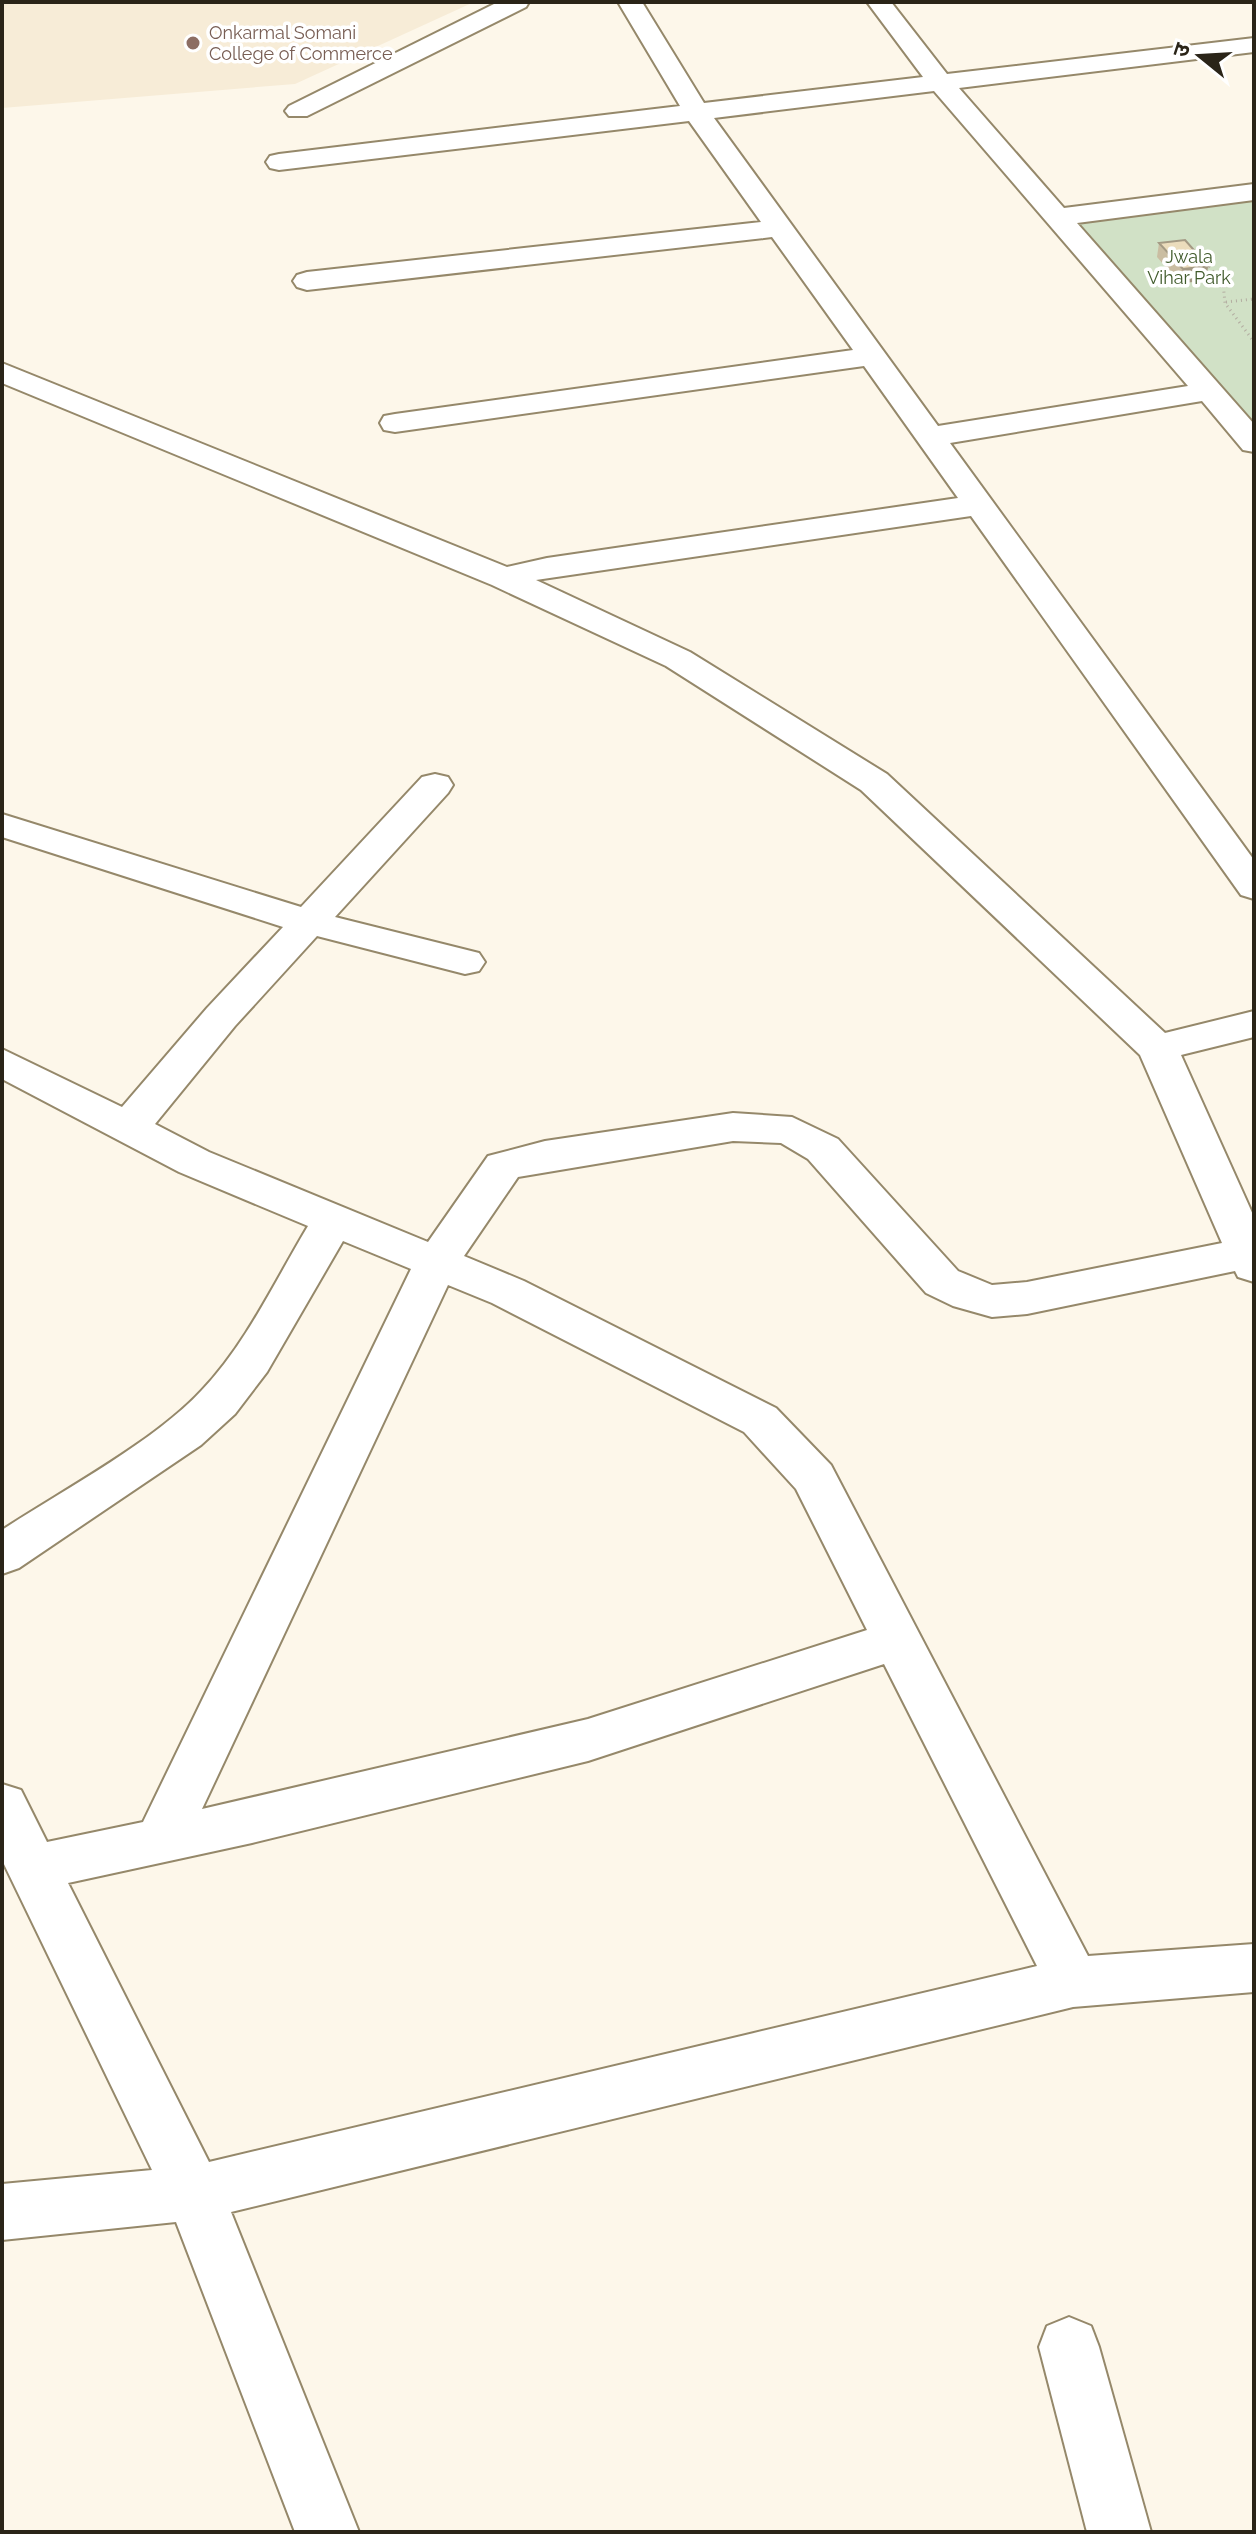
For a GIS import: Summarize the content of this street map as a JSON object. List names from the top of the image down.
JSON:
{
  "parks": ["Jwala Vihar Park"],
  "places": ["Onkarmal Somani College of Commerce"],
  "north": "left"
}
